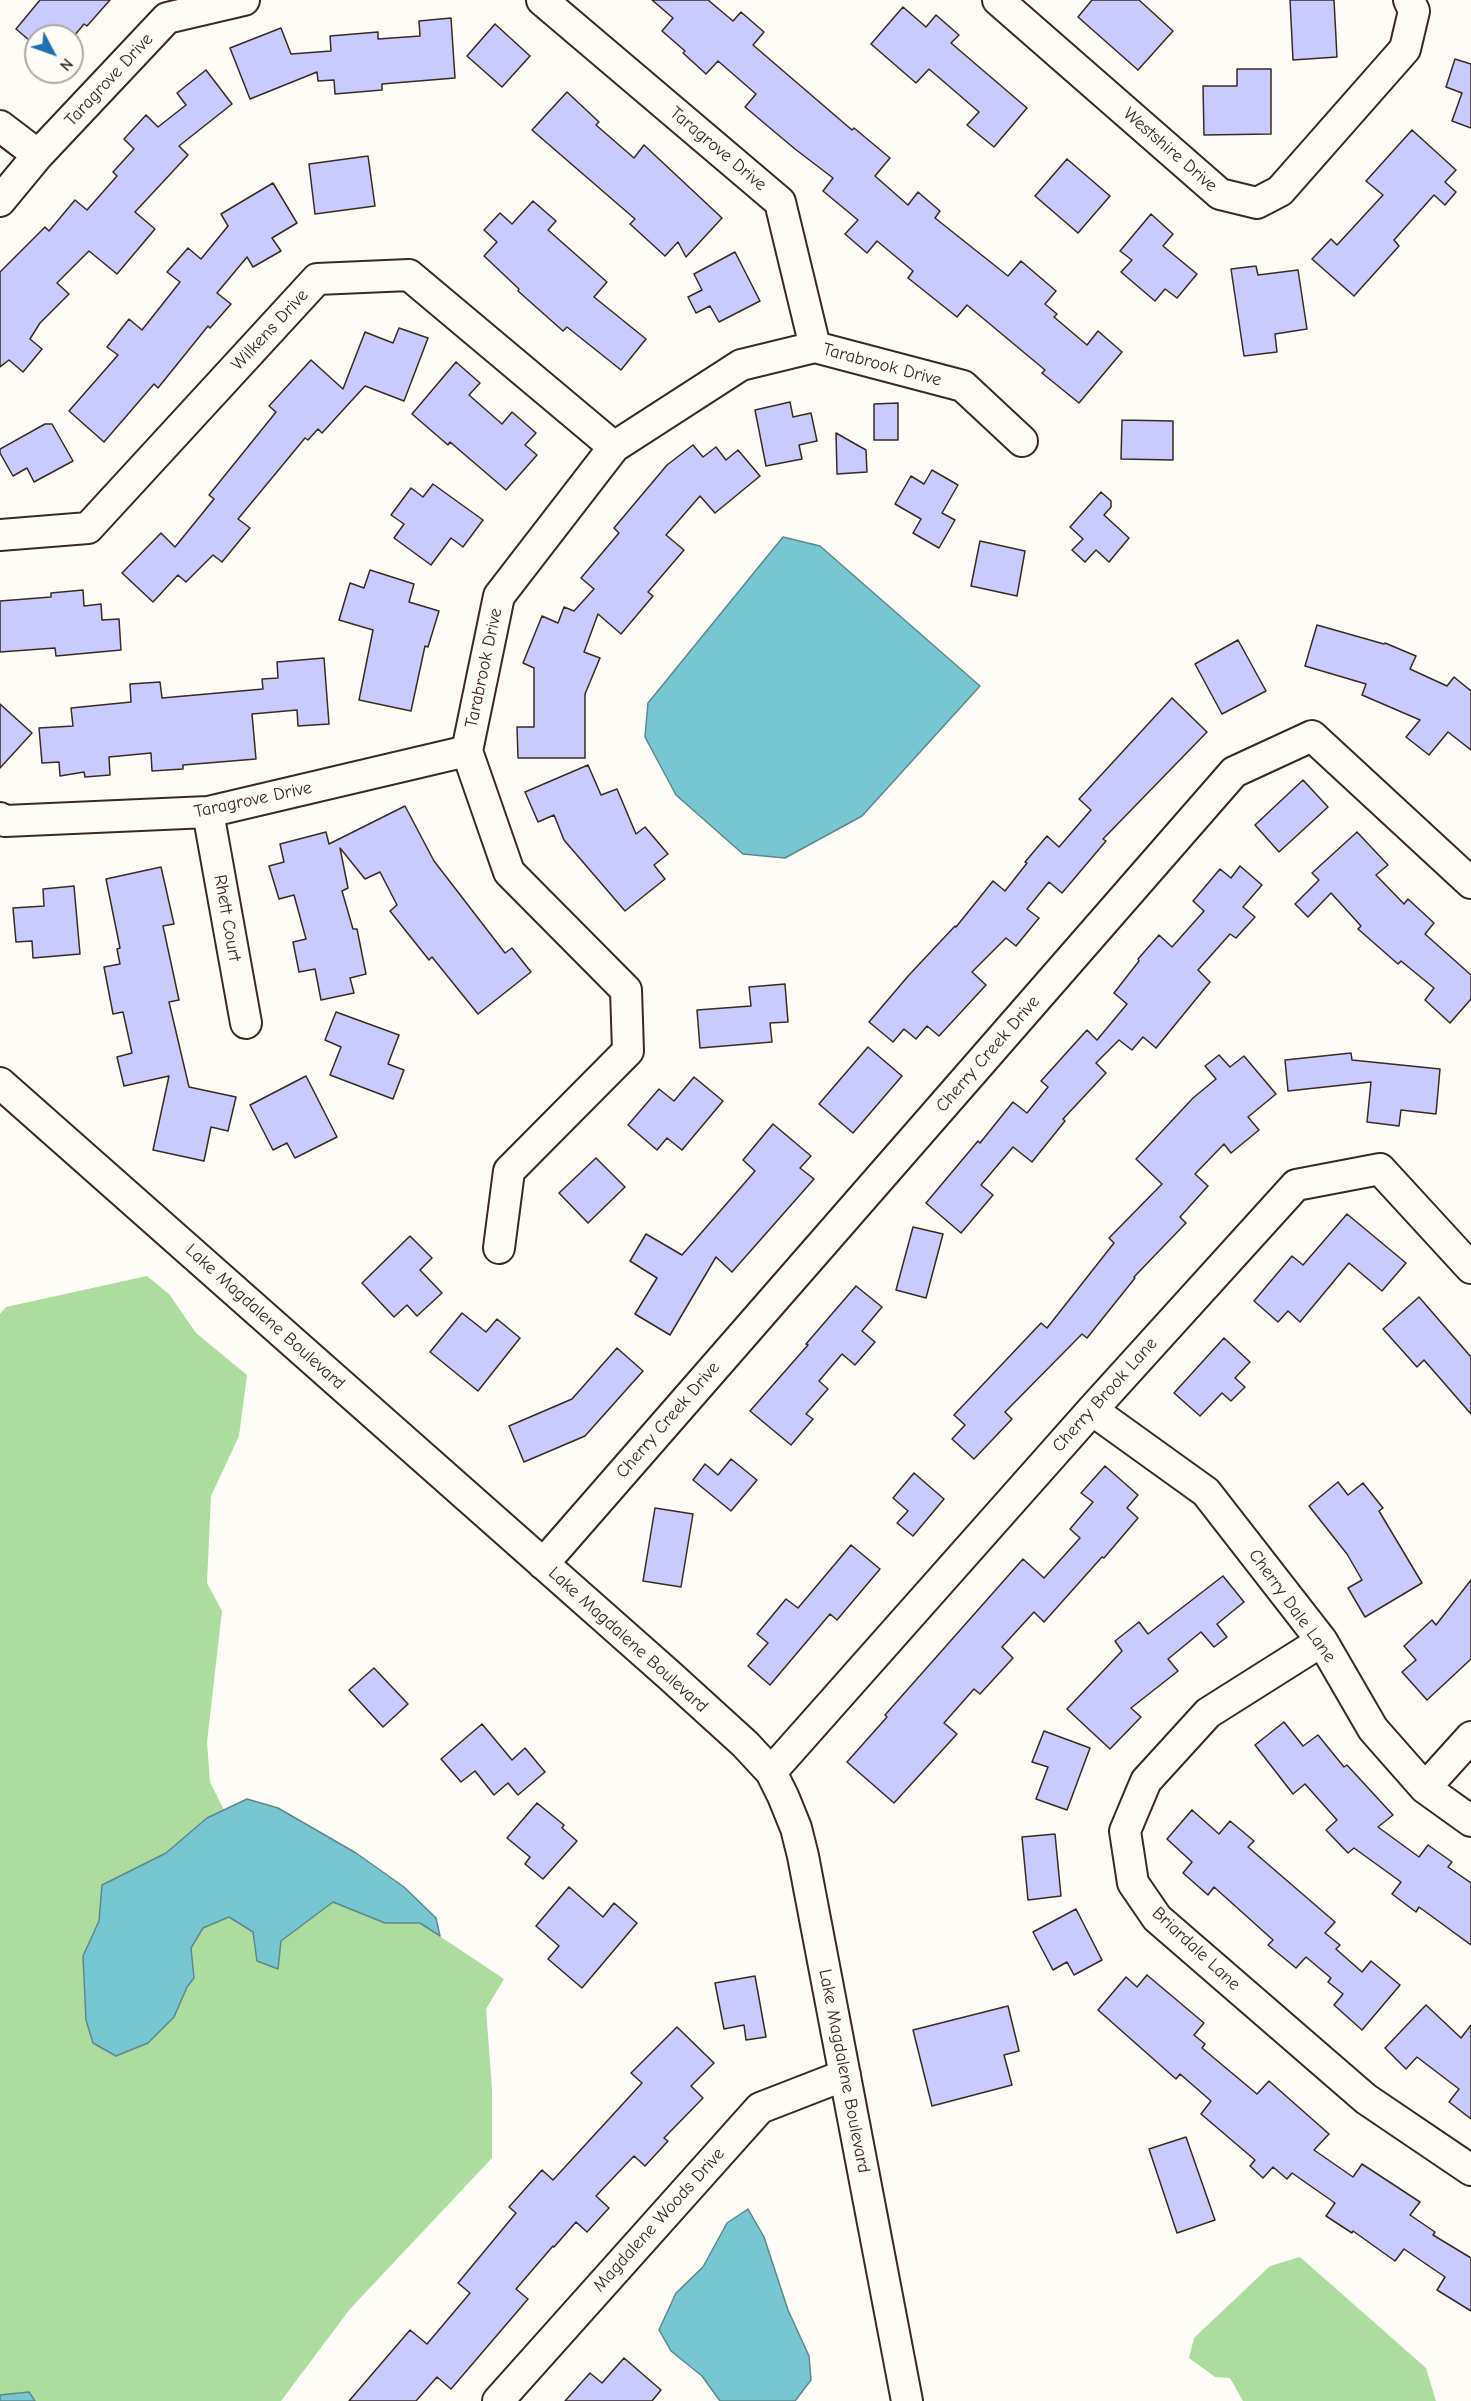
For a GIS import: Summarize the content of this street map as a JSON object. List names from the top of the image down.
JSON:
{
  "streets": {
    "street": [
      "Taragrove Drive",
      "Westshire Drive",
      "Wilkens Drive",
      "Tarabrook Drive",
      "Rhett Court",
      "Cherry Creek Drive",
      "Lake Magdalene Boulevard",
      "Cherry Brook Lane",
      "Cherry Dale Lane",
      "Briardale Lane",
      "Magdalene Woods Drive"
    ]
  },
  "crossings": [
    ["Taragrove Drive", "Tarabrook Drive"],
    ["Taragrove Drive", "Rhett Court"],
    ["Wilkens Drive", "Tarabrook Drive"],
    ["Cherry Creek Drive", "Lake Magdalene Boulevard"],
    ["Lake Magdalene Boulevard", "Cherry Brook Lane"],
    ["Lake Magdalene Boulevard", "Magdalene Woods Drive"],
    ["Cherry Brook Lane", "Cherry Dale Lane"],
    ["Cherry Dale Lane", "Briardale Lane"]
  ],
  "north": "bottom right"
}
